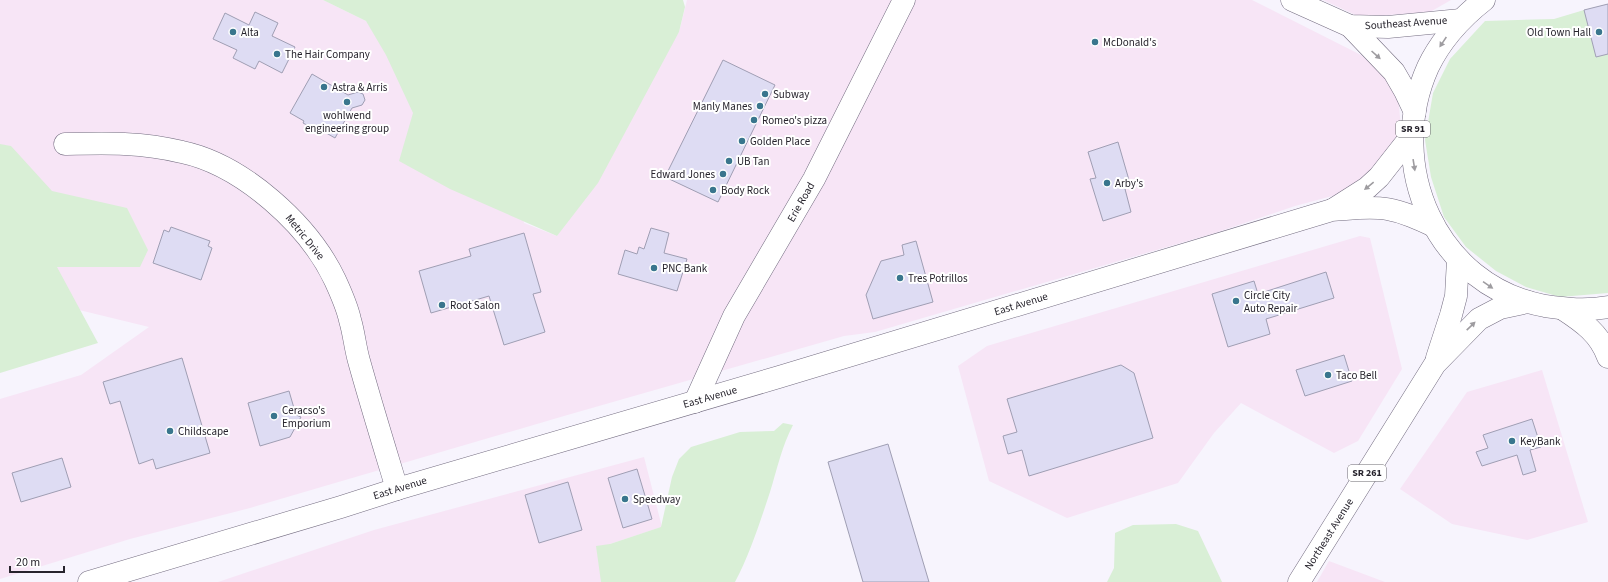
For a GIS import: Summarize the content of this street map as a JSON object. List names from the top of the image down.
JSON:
{
  "streets": {
    "main road": [
      "Southeast Avenue",
      "SR 91",
      "Erie Road",
      "Metric Drive",
      "East Avenue",
      "SR 261",
      "Northeast Avenue"
    ]
  },
  "crossings": [
    ["Southeast Avenue", "SR 91"],
    ["SR 91", "East Avenue"],
    ["SR 91", "Northeast Avenue"],
    ["Erie Road", "East Avenue"],
    ["Metric Drive", "East Avenue"]
  ],
  "one_way": ["Southeast Avenue"],
  "places": [
    "Alta",
    "Old Town Hall",
    "McDonald's",
    "The Hair Company",
    "Astra & Arris",
    "Subway",
    "wohlwend engineering group",
    "Manly Manes",
    "Romeo's pizza",
    "Golden Place",
    "UB Tan",
    "Edward Jones",
    "Arby's",
    "Body Rock",
    "PNC Bank",
    "Tres Potrillos",
    "Circle City Auto Repair",
    "Root Salon",
    "Taco Bell",
    "Ceracso's Emporium",
    "Childscape",
    "KeyBank",
    "Speedway"
  ],
  "scale_bar": "20 m"
}
